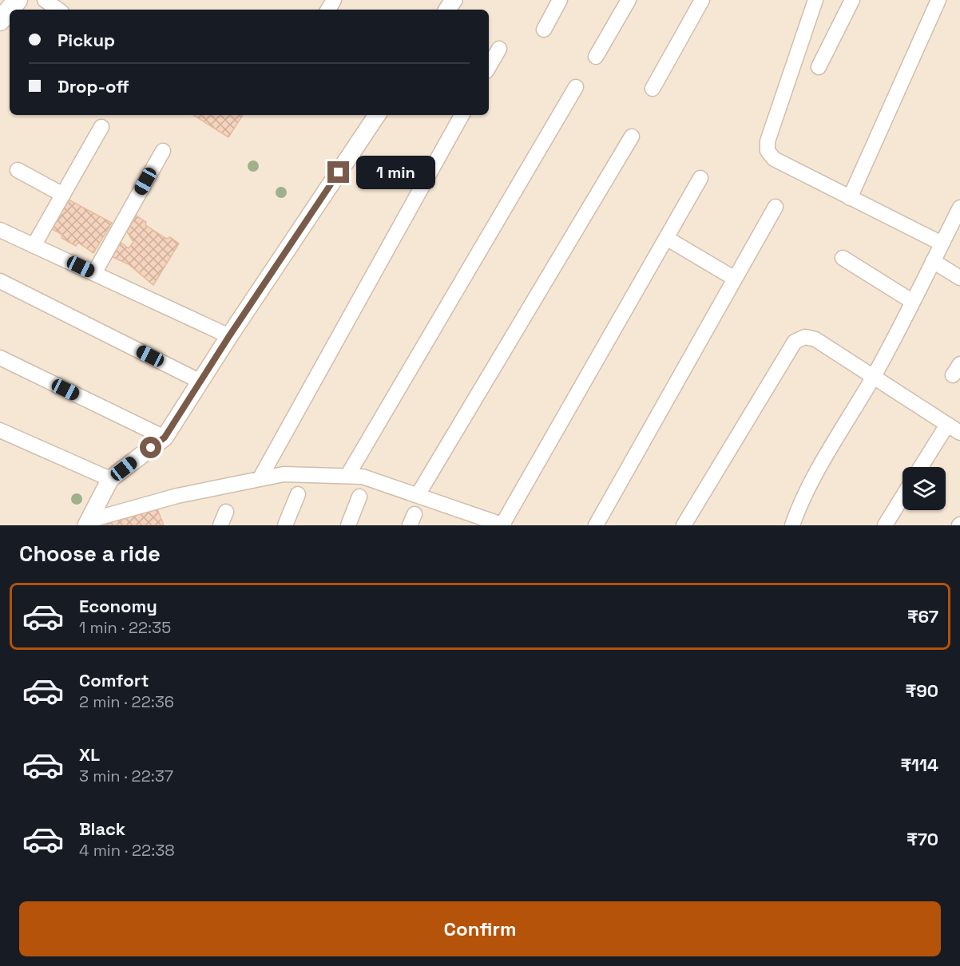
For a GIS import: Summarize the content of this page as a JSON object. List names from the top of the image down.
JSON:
{
  "page": {
    "banner": ["Pickup", "Drop-off"],
    "bubble": "1 min",
    "heading": "Choose a ride",
    "list": [
      {
        "name": "Economy",
        "note": "1 min · 22:35",
        "value": "₹67"
      },
      {
        "name": "Comfort",
        "note": "2 min · 22:36",
        "value": "₹90"
      },
      {
        "name": "XL",
        "note": "3 min · 22:37",
        "value": "₹114"
      },
      {
        "name": "Black",
        "note": "4 min · 22:38",
        "value": "₹70"
      }
    ],
    "buttons": "Confirm"
  }
}
